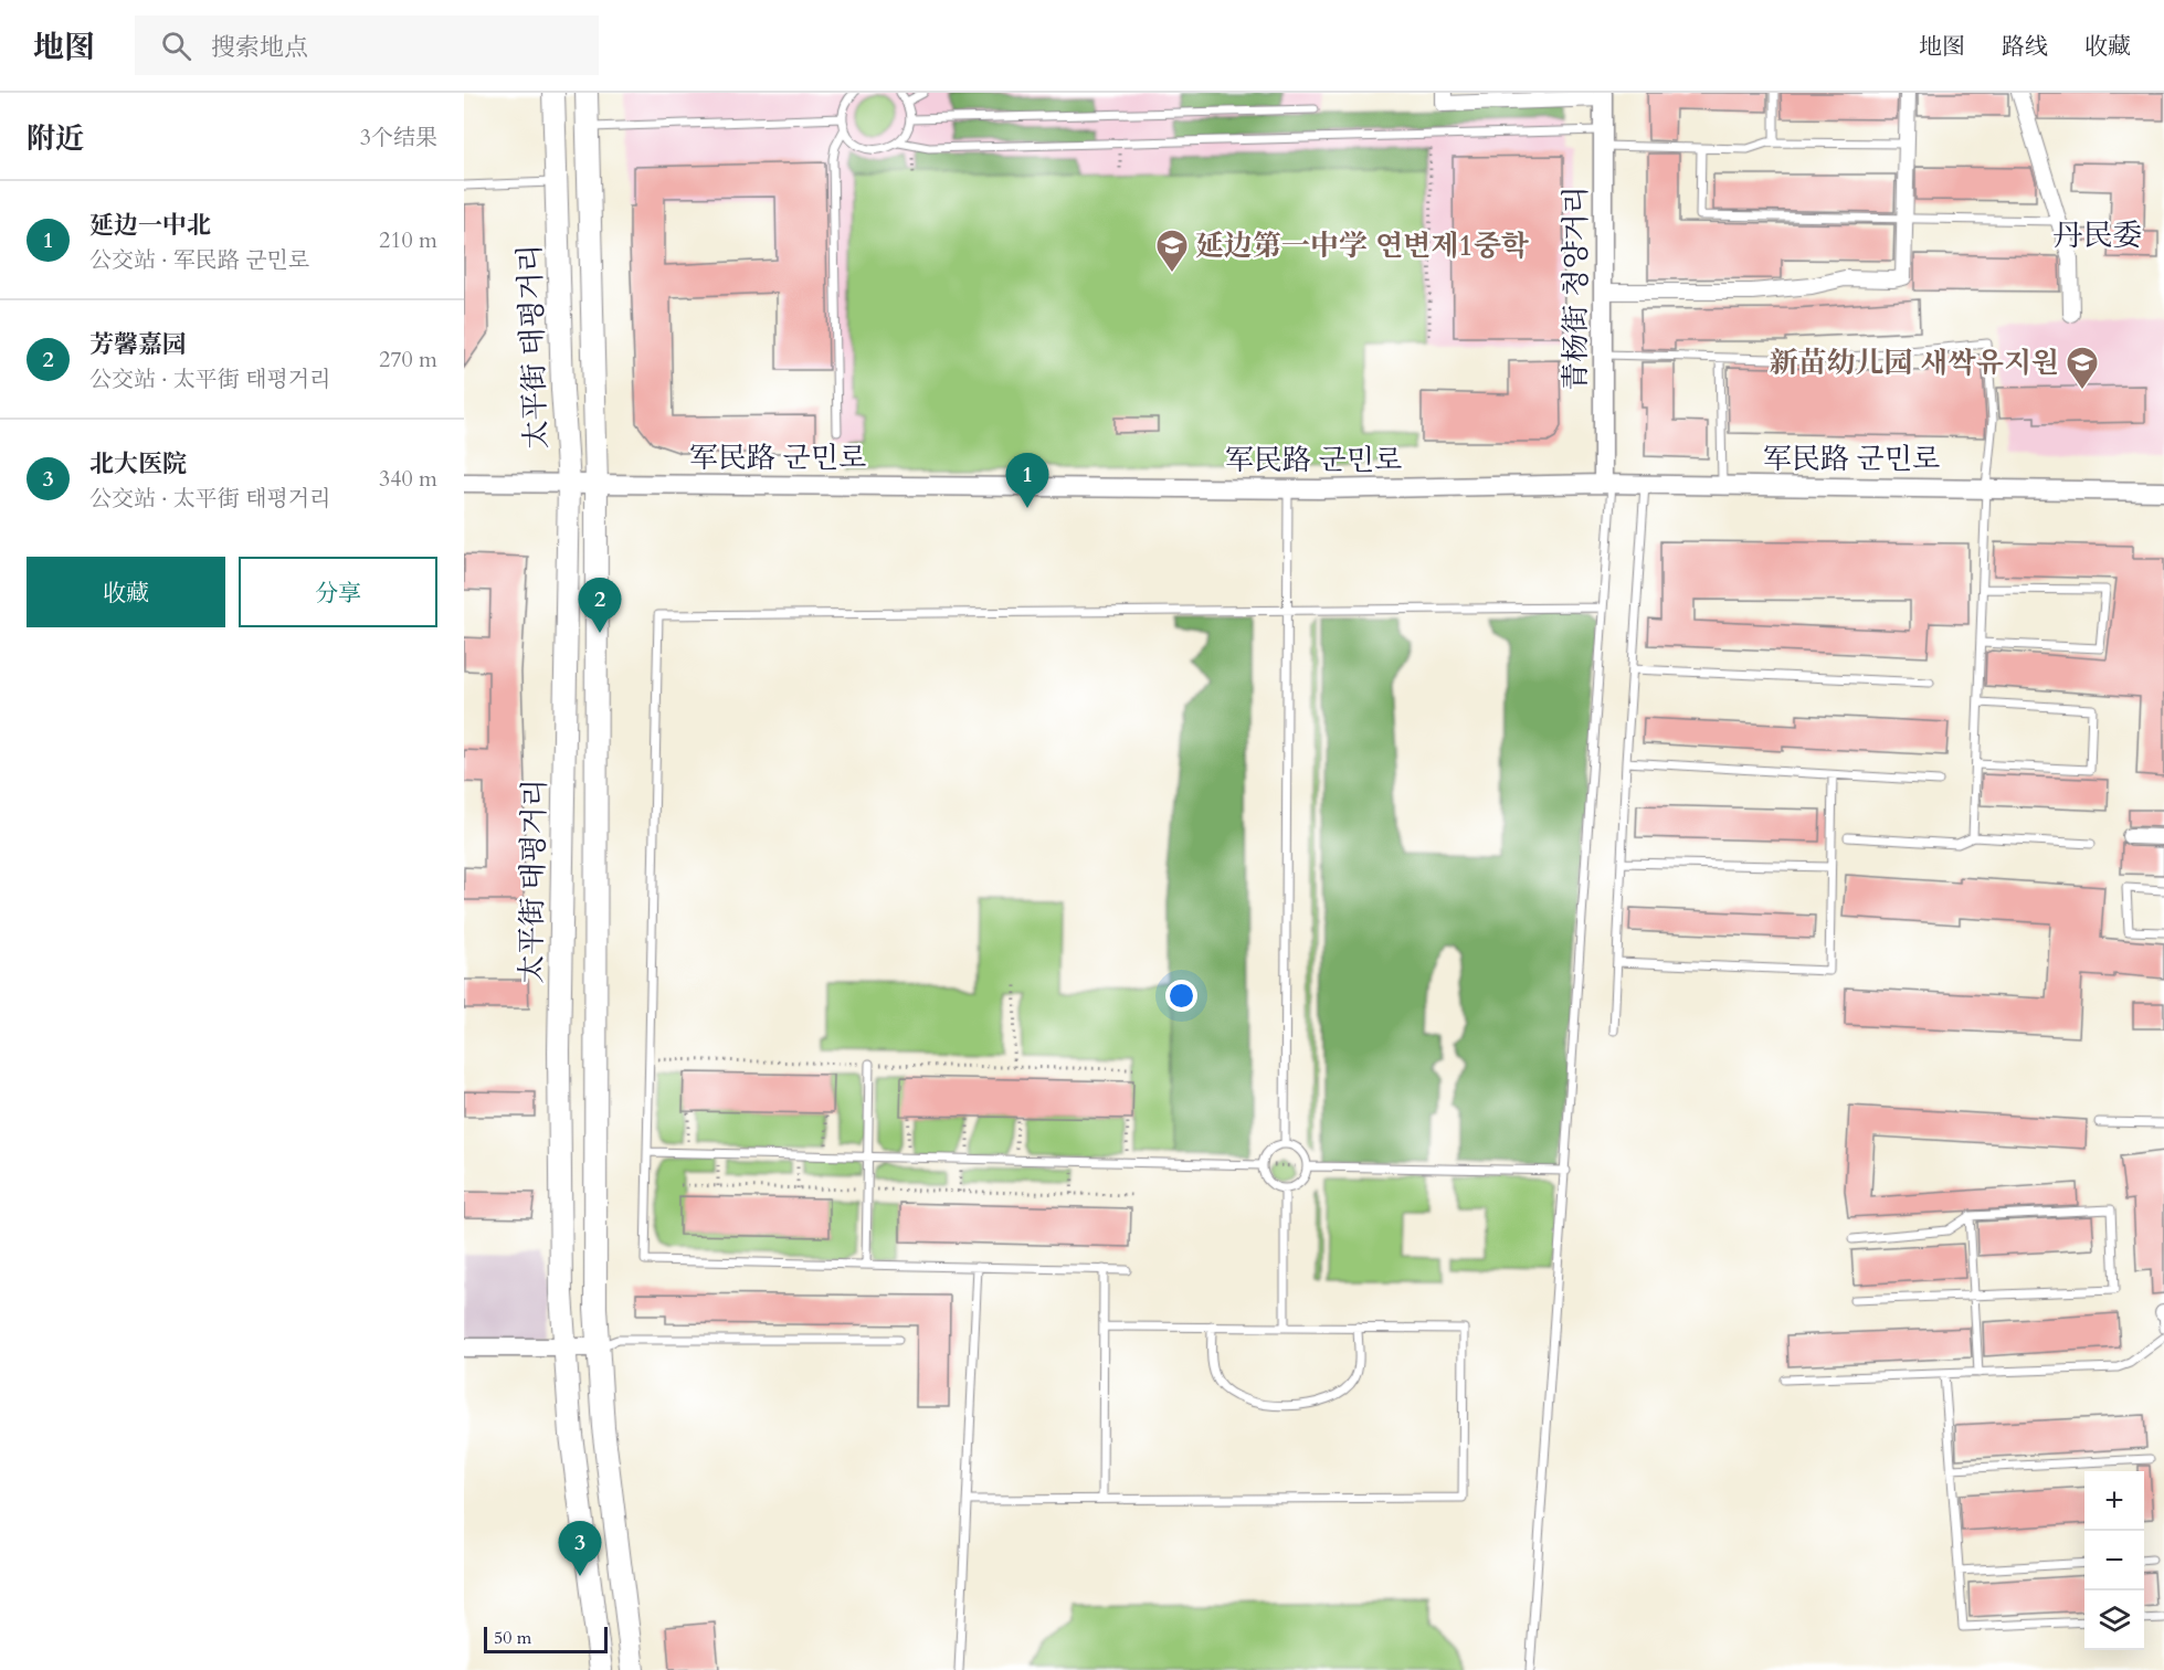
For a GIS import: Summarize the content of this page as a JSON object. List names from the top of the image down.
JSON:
{
  "streets": {
    "main road": ["太平街 태평거리"],
    "street": ["青杨街 청양거리", "军民路 군민로"]
  },
  "crossings": [
    ["青杨街 청양거리", "军民路 군민로"],
    ["太平街 태평거리", "军民路 군민로"]
  ],
  "districts": ["丹民委"],
  "places": {
    "school or university": ["延边第一中学 연변제1중학", "新苗幼儿园 새싹유지원"]
  },
  "scale_bar": "50 m",
  "page": {
    "header": "地图",
    "search": "搜索地点",
    "nav": ["地图", "路线", "收藏"],
    "heading": ["附近", "3个结果"],
    "list": [
      {
        "mark": "1",
        "name": "延边一中北",
        "note": "公交站 · 军民路 군민로",
        "value": "210 m"
      },
      {
        "mark": "2",
        "name": "芳馨嘉园",
        "note": "公交站 · 太平街 태평거리",
        "value": "270 m"
      },
      {
        "mark": "3",
        "name": "北大医院",
        "note": "公交站 · 太平街 태평거리",
        "value": "340 m"
      }
    ],
    "pins": ["1", "2", "3"],
    "buttons": ["收藏", "分享"],
    "map_buttons": ["+", "−"],
    "scale": "50 m"
  }
}
